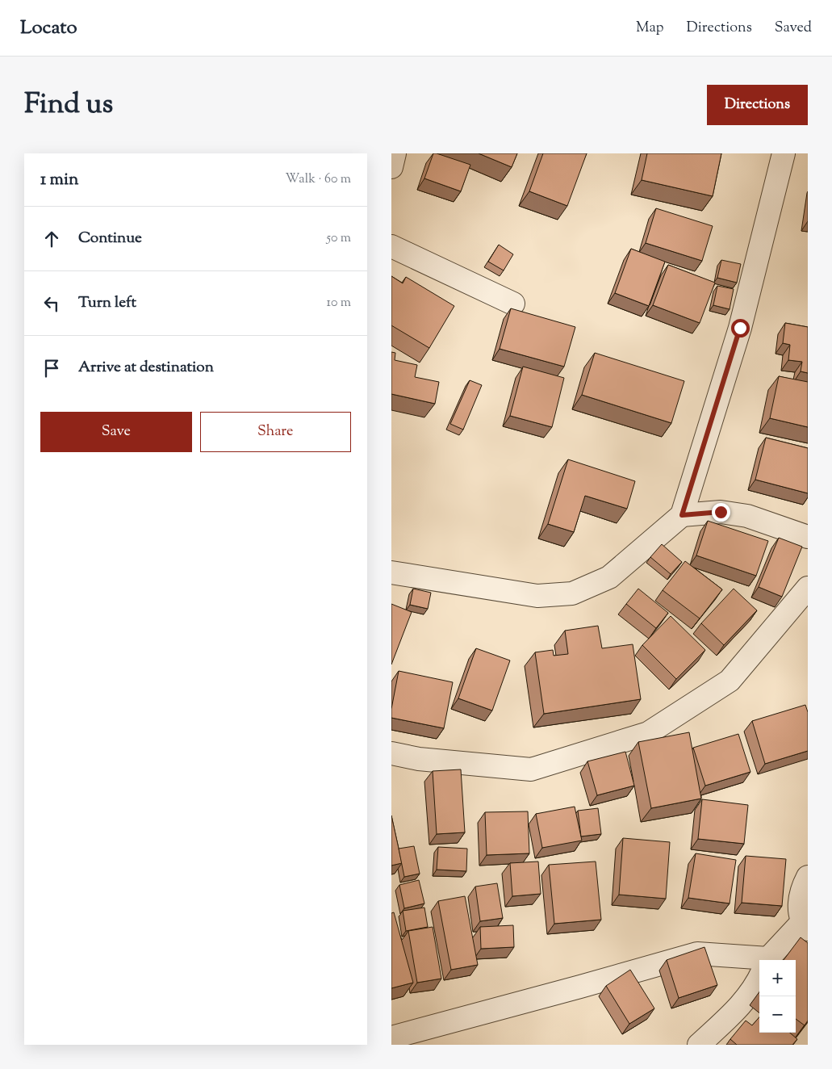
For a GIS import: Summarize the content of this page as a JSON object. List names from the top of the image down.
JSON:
{
  "page": {
    "header": "Locato",
    "nav": ["Map", "Directions", "Saved"],
    "title": "Find us",
    "buttons": [
      "Directions",
      ["Save", "Share"]
    ],
    "heading": ["1 min", "Walk · 60 m"],
    "list": [
      ["Continue", "50 m"],
      ["Turn left", "10 m"],
      "Arrive at destination"
    ],
    "map_buttons": ["+", "−"]
  }
}
